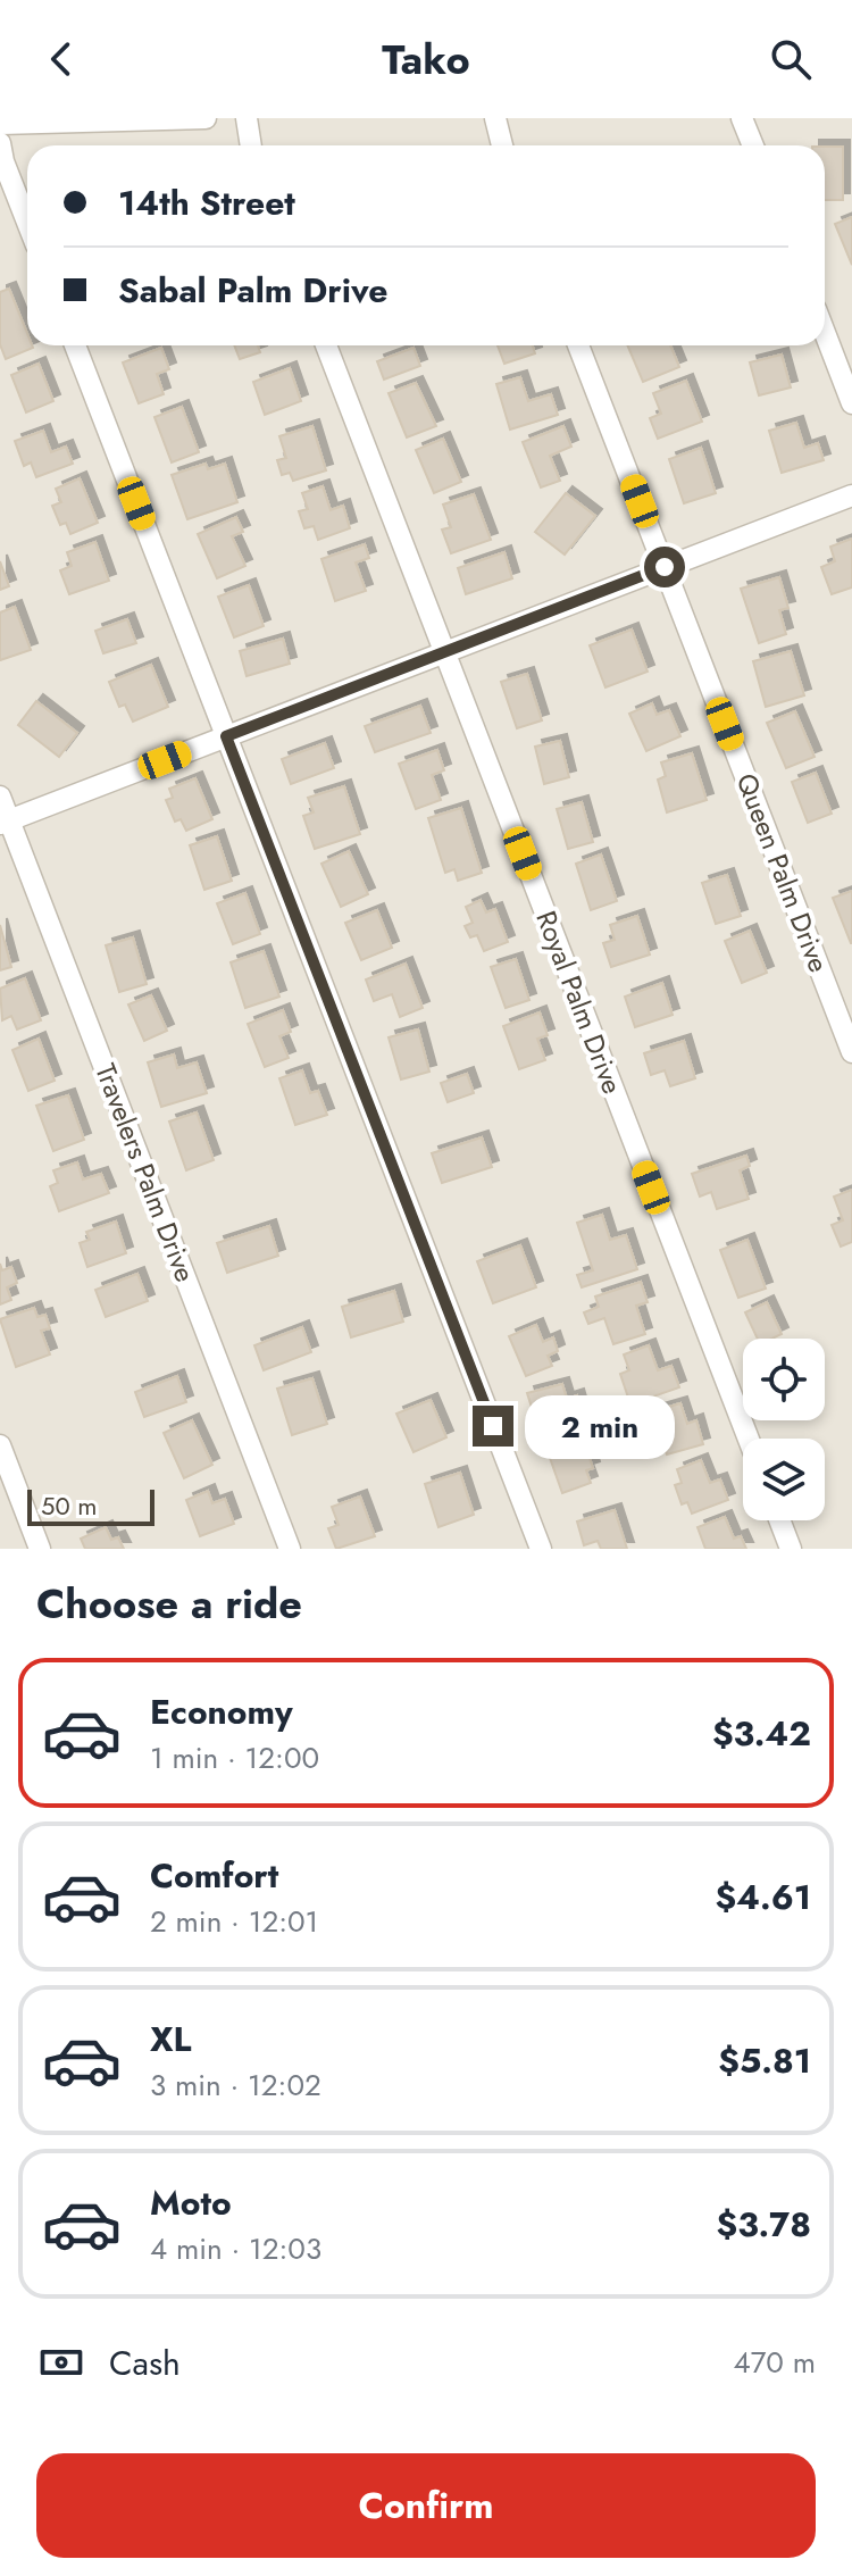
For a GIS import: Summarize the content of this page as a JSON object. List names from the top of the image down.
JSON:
{
  "streets": {
    "street": ["Queen Palm Drive", "Royal Palm Drive", "Travelers Palm Drive"]
  },
  "scale_bar": "50 m",
  "page": {
    "header": "Tako",
    "banner": ["14th Street", "Sabal Palm Drive"],
    "bubble": "2 min",
    "scale": "50 m",
    "heading": "Choose a ride",
    "list": [
      {
        "name": "Economy",
        "note": "1 min · 12:00",
        "value": "$3.42"
      },
      {
        "name": "Comfort",
        "note": "2 min · 12:01",
        "value": "$4.61"
      },
      {
        "name": "XL",
        "note": "3 min · 12:02",
        "value": "$5.81"
      },
      {
        "name": "Moto",
        "note": "4 min · 12:03",
        "value": "$3.78"
      }
    ],
    "pay": ["Cash", "470 m"],
    "buttons": "Confirm"
  }
}
